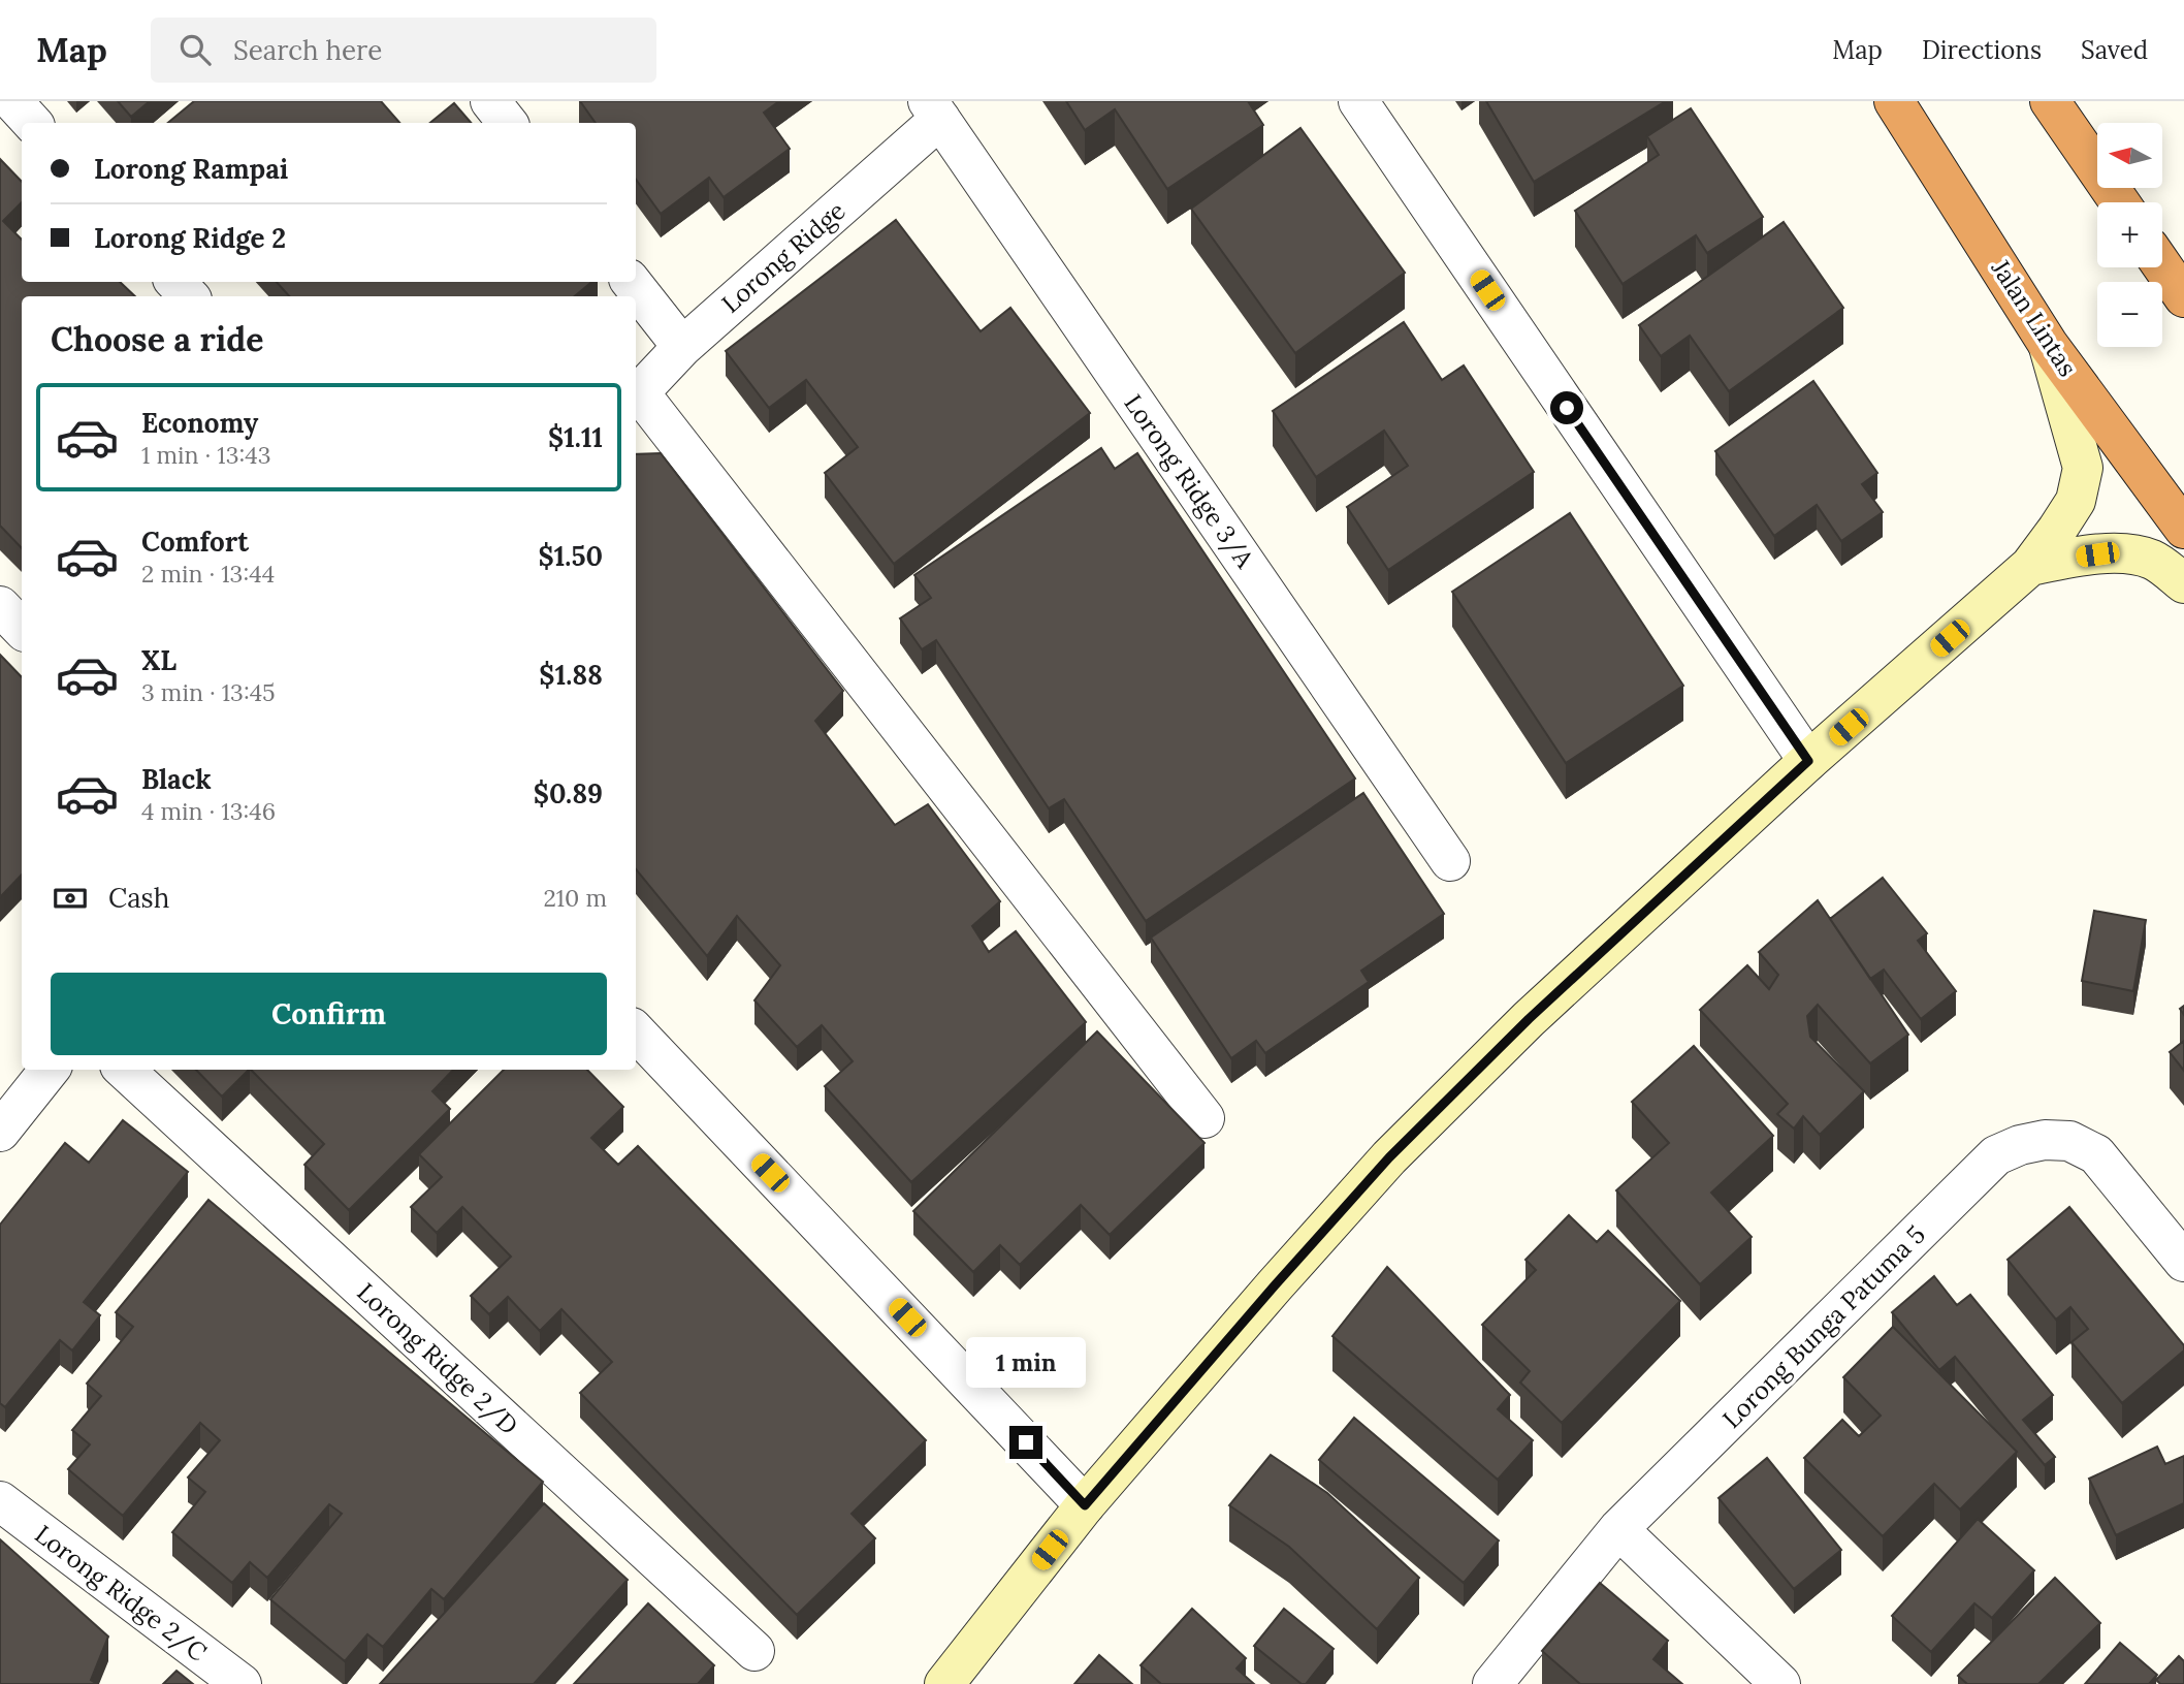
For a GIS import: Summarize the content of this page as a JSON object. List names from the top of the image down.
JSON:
{
  "streets": {
    "highway": ["Jalan Lintas"],
    "street": [
      "Lorong Ridge",
      "Lorong Ridge 3/A",
      "Lorong Bunga Patuma 5",
      "Lorong Ridge 2/D",
      "Lorong Ridge 2/C"
    ]
  },
  "crossings": [
    ["Lorong Ridge", "Lorong Ridge 3/A"]
  ],
  "north": "left",
  "page": {
    "header": "Map",
    "search": "Search here",
    "nav": ["Map", "Directions", "Saved"],
    "map_buttons": ["+", "−"],
    "banner": ["Lorong Rampai", "Lorong Ridge 2"],
    "heading": "Choose a ride",
    "list": [
      {
        "name": "Economy",
        "note": "1 min · 13:43",
        "value": "$1.11"
      },
      {
        "name": "Comfort",
        "note": "2 min · 13:44",
        "value": "$1.50"
      },
      {
        "name": "XL",
        "note": "3 min · 13:45",
        "value": "$1.88"
      },
      {
        "name": "Black",
        "note": "4 min · 13:46",
        "value": "$0.89"
      }
    ],
    "pay": ["Cash", "210 m"],
    "buttons": "Confirm",
    "bubble": "1 min"
  }
}
